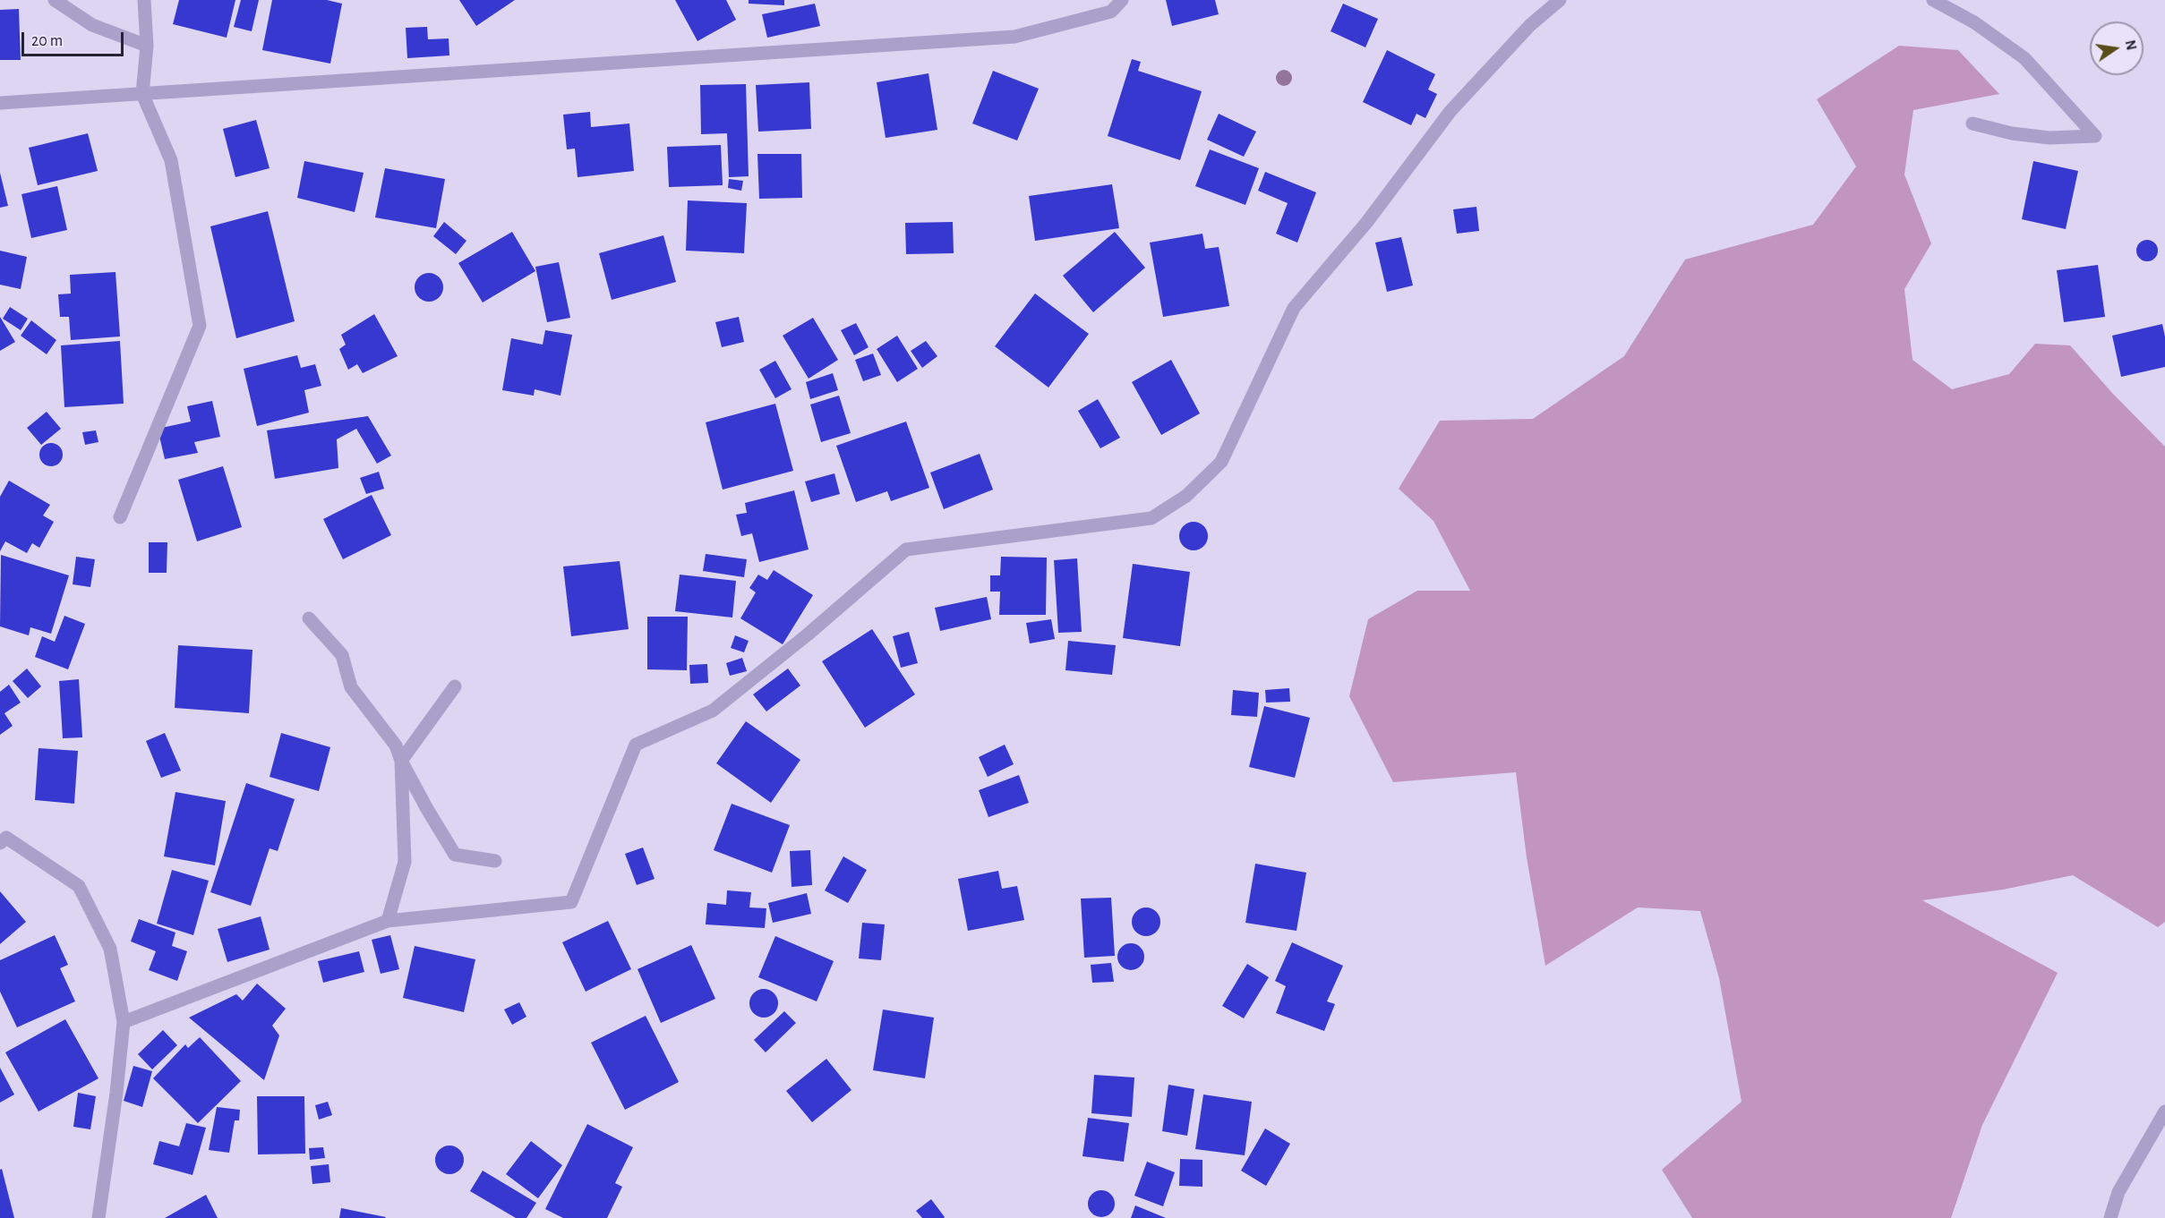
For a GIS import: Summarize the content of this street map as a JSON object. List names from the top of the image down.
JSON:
{
  "scale_bar": "20 m",
  "north": "right"
}
